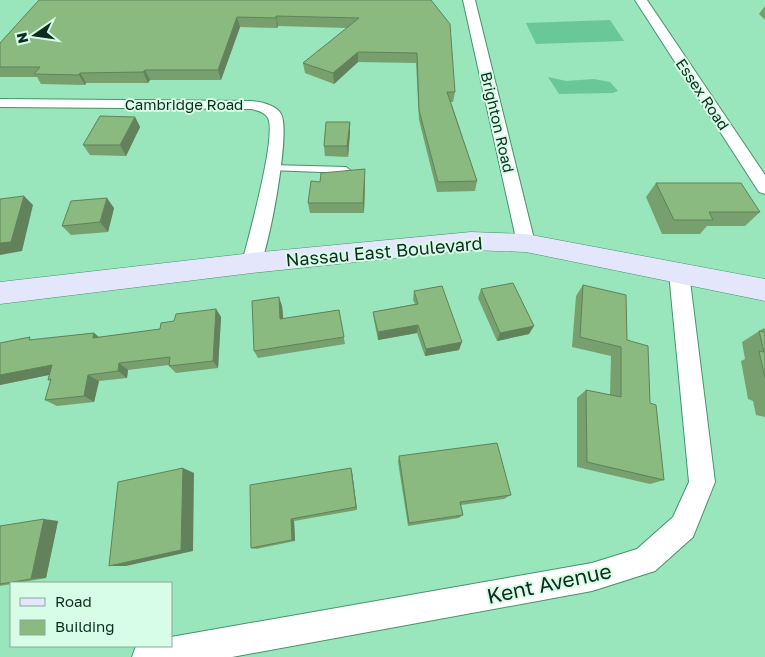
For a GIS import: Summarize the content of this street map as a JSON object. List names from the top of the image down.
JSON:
{
  "streets": {
    "street": [
      "Essex Road",
      "Cambridge Road",
      "Brighton Road",
      "Nassau East Boulevard",
      "Kent Avenue"
    ]
  },
  "crossings": [
    ["Cambridge Road", "Nassau East Boulevard"],
    ["Brighton Road", "Nassau East Boulevard"],
    ["Nassau East Boulevard", "Kent Avenue"]
  ],
  "legend": ["Road", "Building"],
  "north": "left"
}
